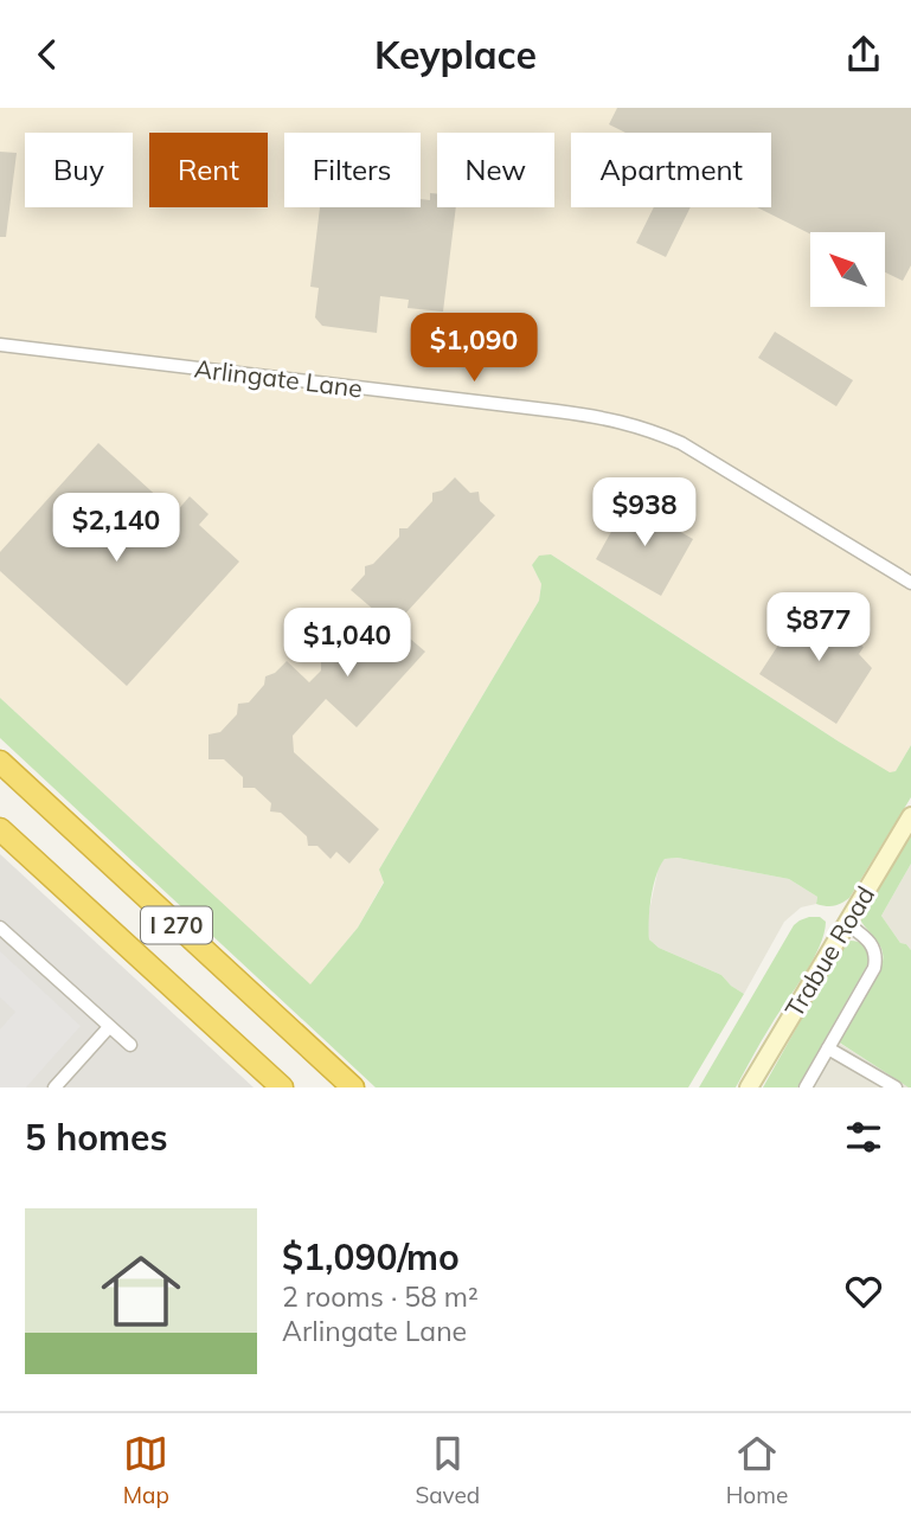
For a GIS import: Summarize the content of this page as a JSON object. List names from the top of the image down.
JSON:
{
  "streets": {
    "highway": ["I 270"],
    "main road": ["Trabue Road"],
    "street": ["Arlingate Lane"]
  },
  "north": "top left",
  "page": {
    "header": "Keyplace",
    "chip": [
      "Buy",
      "Rent",
      "Filters",
      "New",
      "Apartment"
    ],
    "price": [
      "$1,090",
      "$938",
      "$2,140",
      "$877",
      "$1,040"
    ],
    "heading": "5 homes",
    "list": [
      {
        "name": "$1,090/mo",
        "note": "2 rooms · 58 m² · Arlingate Lane"
      }
    ],
    "tabs": ["Map", "Saved", "Home"]
  }
}
